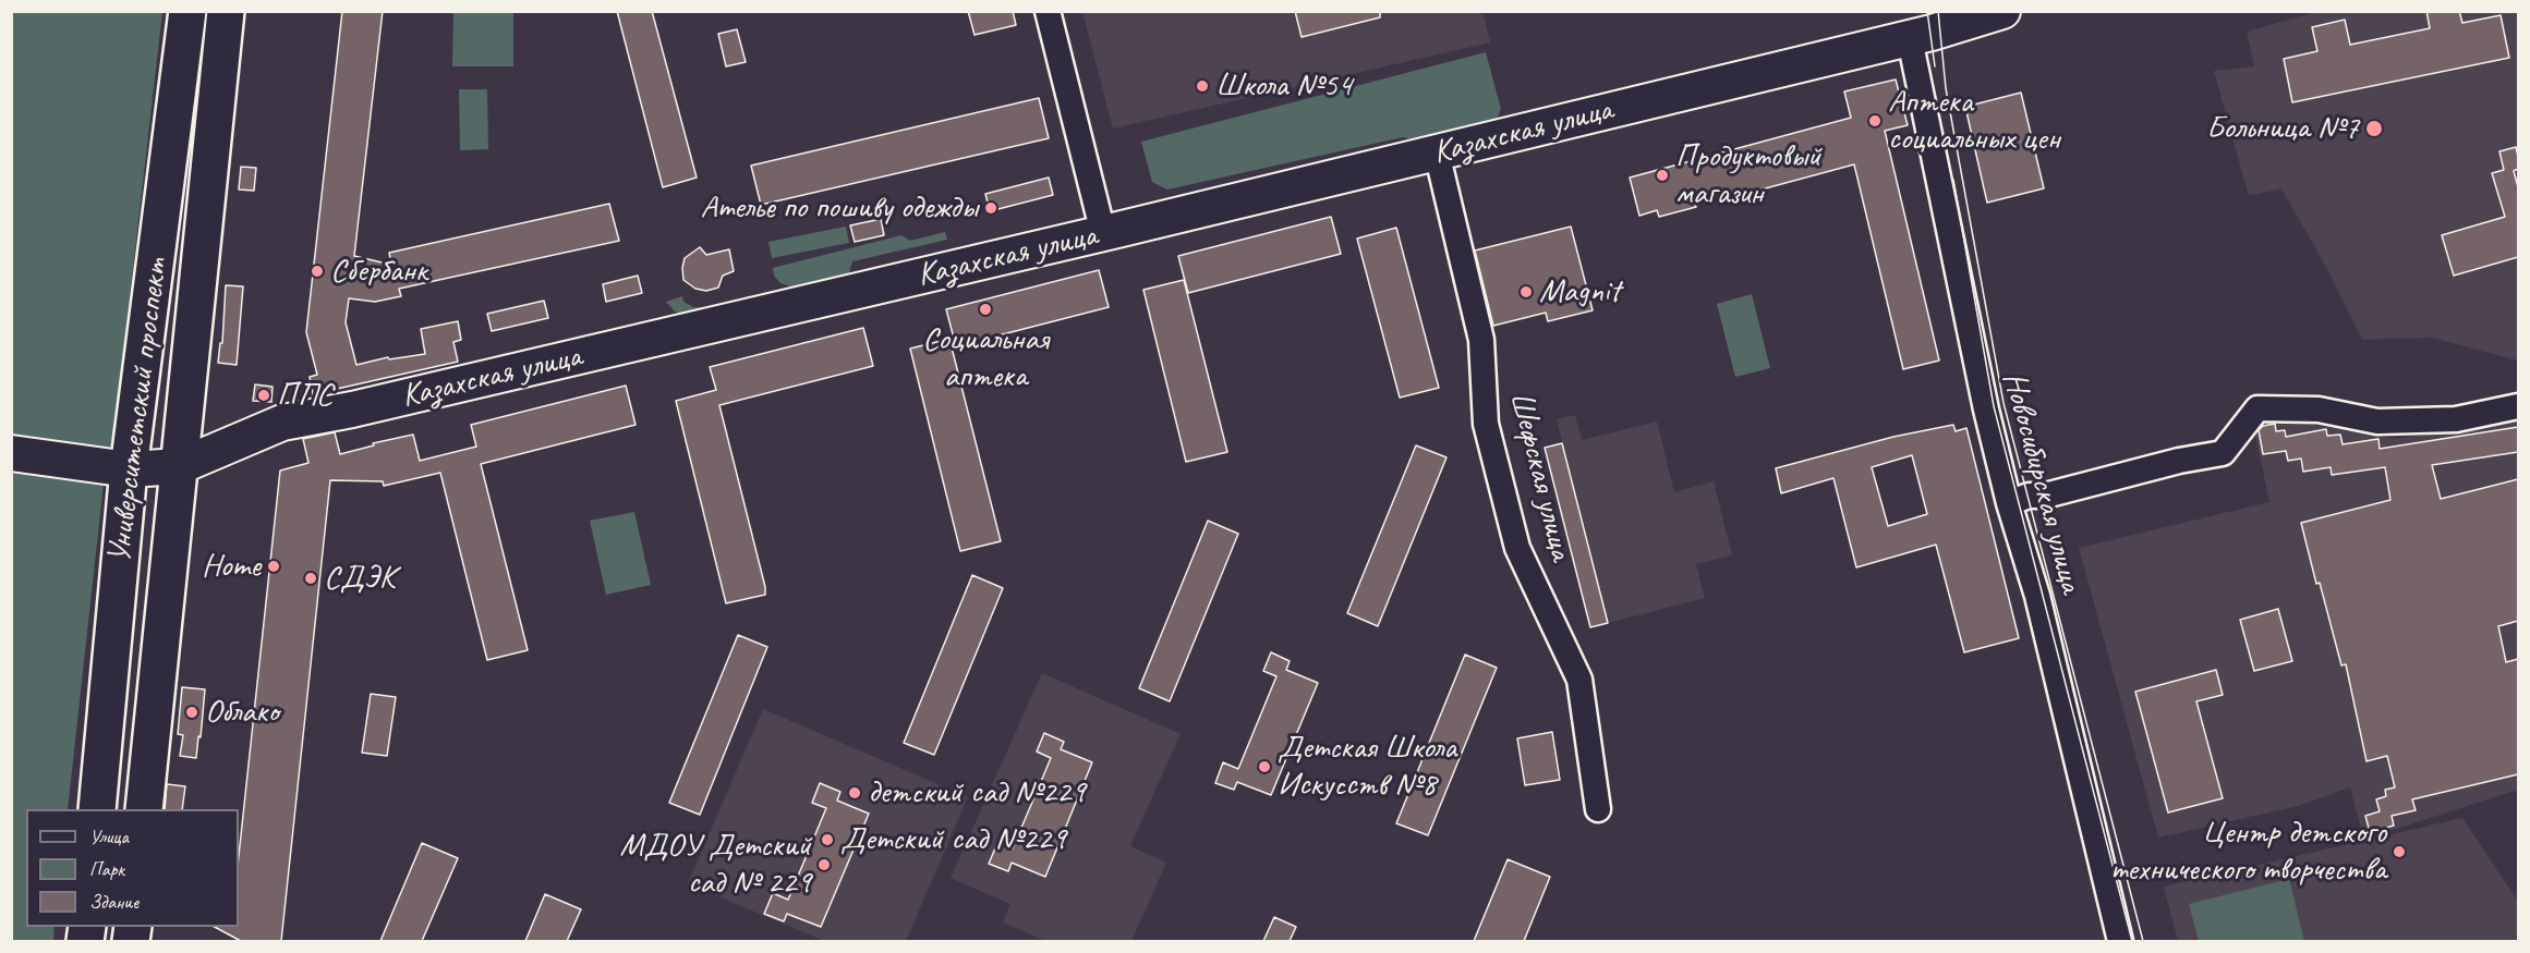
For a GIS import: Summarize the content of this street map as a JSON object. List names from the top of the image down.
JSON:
{
  "streets": {
    "highway": ["Университетский проспект"],
    "main road": ["Казахская улица"],
    "street": ["Шефская улица", "Новосибирская улица"]
  },
  "crossings": [
    ["Казахская улица", "Университетский проспект"],
    ["Казахская улица", "Шефская улица"],
    ["Казахская улица", "Новосибирская улица"]
  ],
  "places": [
    "Школа №54",
    "Аптека социальных цен",
    "Больница №7",
    "Продуктовый магазин",
    "Ателье по пошиву одежды",
    "Сбербанк",
    "Magnit",
    "Социальная аптека",
    "ППС",
    "Home",
    "СДЭК",
    "Облако",
    "Детская Школа Искусств №8",
    "детский сад №229",
    "Детский сад №229",
    "Центр детского технического творчества",
    "МДОУ Детский сад № 229"
  ],
  "legend": ["Улица", "Парк", "Здание"]
}
